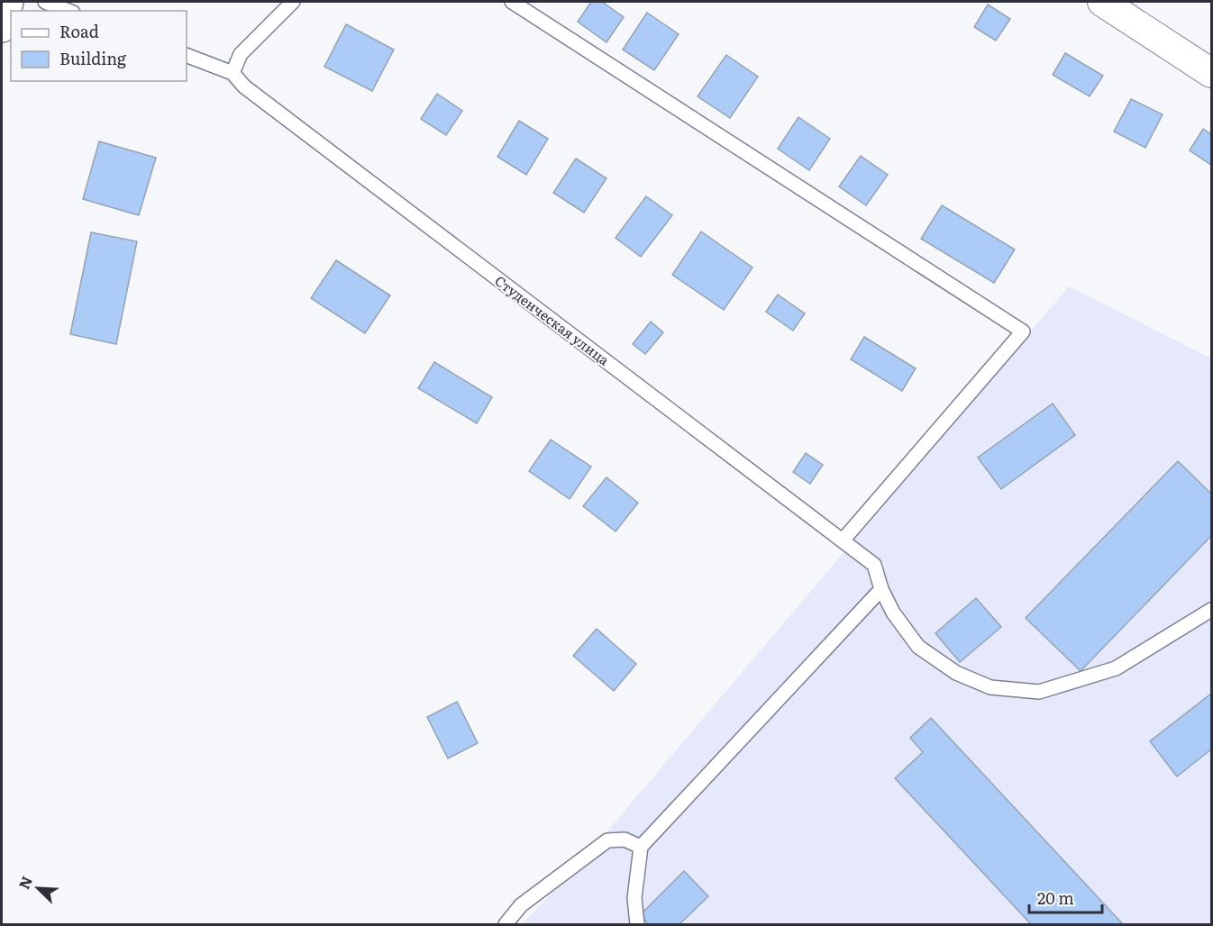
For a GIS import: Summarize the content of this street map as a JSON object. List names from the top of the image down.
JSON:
{
  "streets": {
    "lane": ["Студенческая улица"]
  },
  "legend": ["Road", "Building"],
  "scale_bar": "20 m",
  "north": "top left"
}
